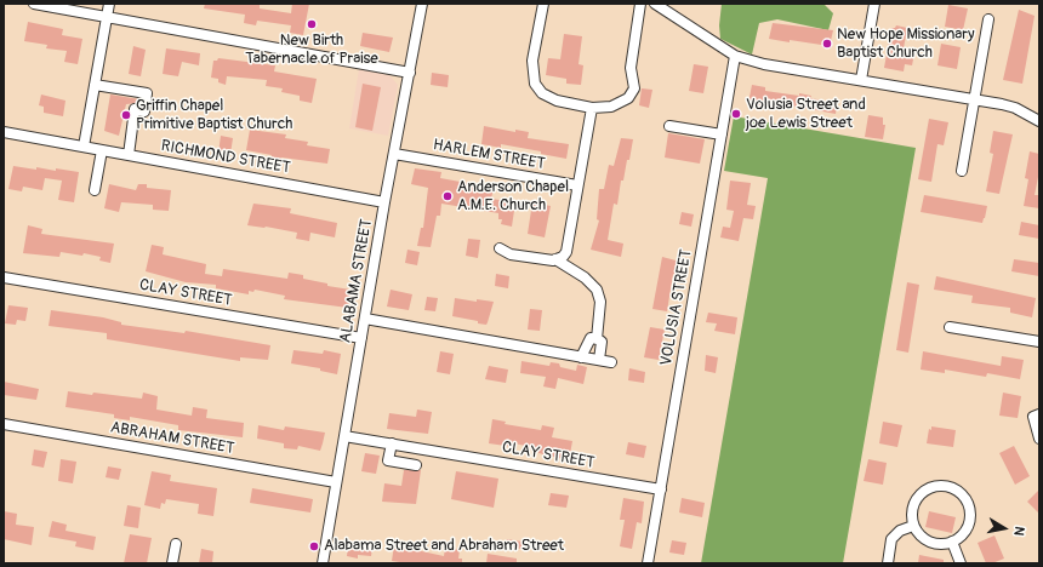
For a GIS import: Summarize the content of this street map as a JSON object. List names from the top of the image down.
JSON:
{
  "streets": {
    "street": [
      "HARLEM STREET",
      "RICHMOND STREET",
      "ALABAMA STREET",
      "CLAY STREET",
      "VOLUSIA STREET",
      "ABRAHAM STREET"
    ]
  },
  "crossings": [
    ["HARLEM STREET", "ALABAMA STREET"],
    ["RICHMOND STREET", "ALABAMA STREET"],
    ["ALABAMA STREET", "CLAY STREET"],
    ["ALABAMA STREET", "ABRAHAM STREET"],
    ["CLAY STREET", "VOLUSIA STREET"]
  ],
  "places": [
    "New Birth Tabernacle of Praise",
    "New Hope Missionary Baptist Church",
    "Volusia Street and joe Lewis Street",
    "Griffin Chapel Primitive Baptist Church",
    "Anderson Chapel A.M.E. Church",
    "Alabama Street and Abraham Street"
  ],
  "north": "right"
}
